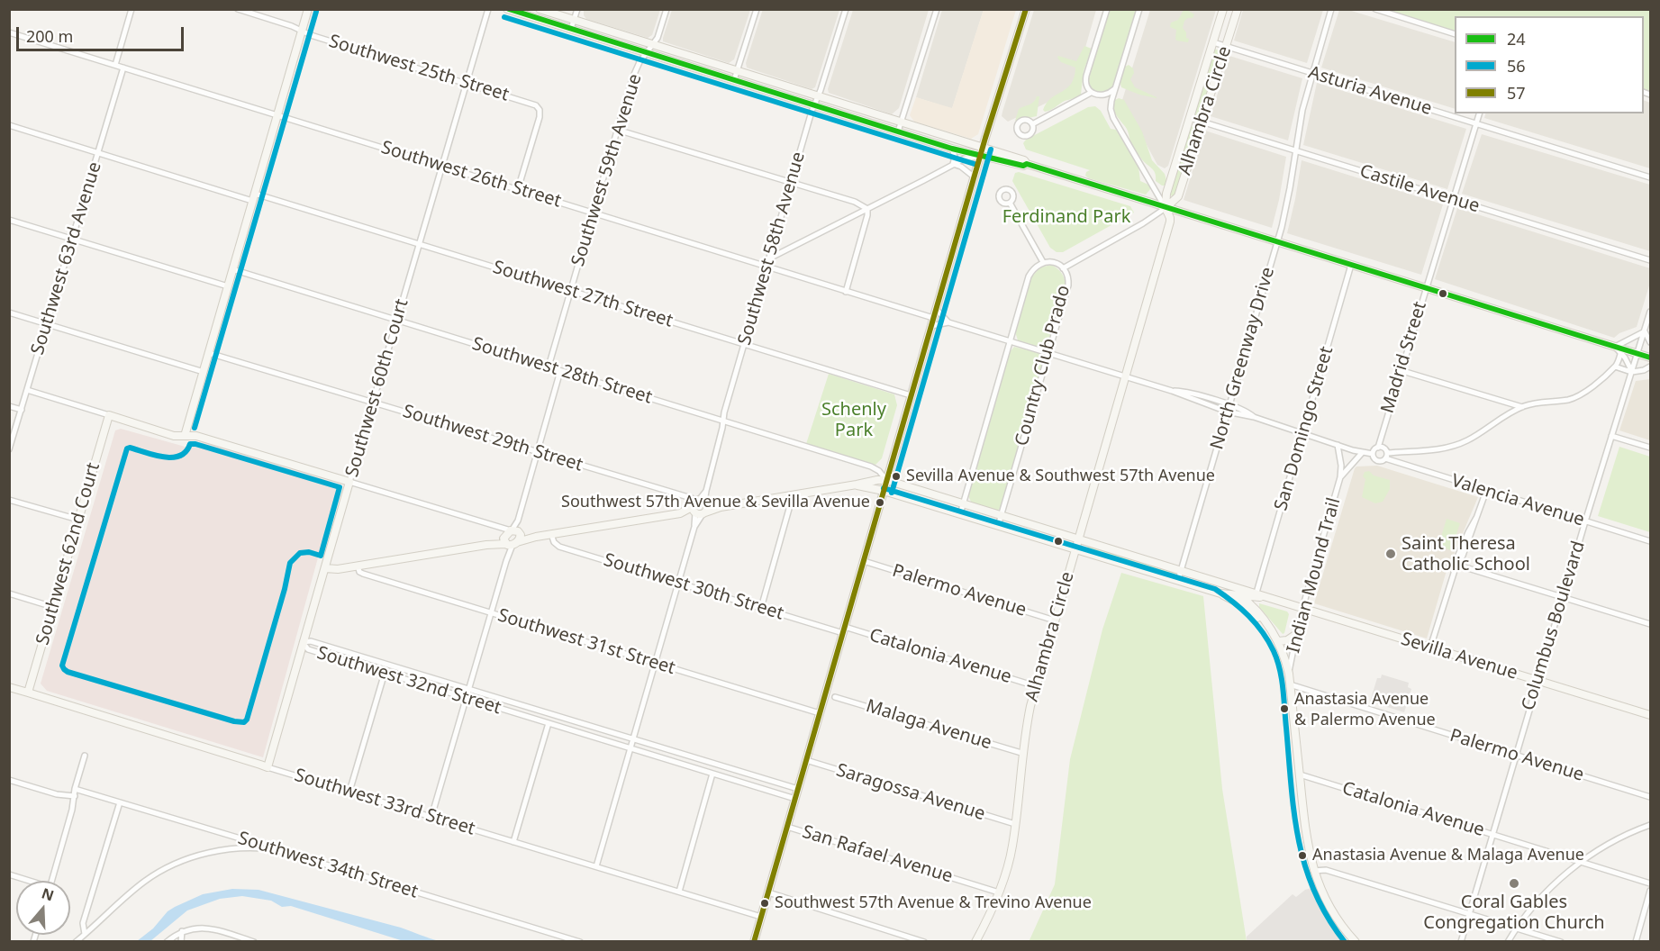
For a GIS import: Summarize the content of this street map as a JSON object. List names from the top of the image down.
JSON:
{
  "streets": {
    "street": [
      "Southwest 25th Street",
      "Asturia Avenue",
      "Alhambra Circle",
      "Southwest 59th Avenue",
      "Southwest 26th Street",
      "Castile Avenue",
      "Southwest 58th Avenue",
      "Southwest 63rd Avenue",
      "Southwest 27th Street",
      "Madrid Street",
      "North Greenway Drive",
      "Country Club Prado",
      "Southwest 28th Street",
      "Southwest 60th Court",
      "San Domingo Street",
      "Southwest 29th Street",
      "Valencia Avenue",
      "Southwest 62nd Court",
      "Indian Mound Trail",
      "Southwest 30th Street",
      "Palermo Avenue",
      "Columbus Boulevard",
      "Southwest 31st Street",
      "Catalonia Avenue",
      "Sevilla Avenue",
      "Southwest 32nd Street",
      "Malaga Avenue",
      "Saragossa Avenue",
      "Southwest 33rd Street",
      "San Rafael Avenue",
      "Southwest 34th Street"
    ]
  },
  "crossings": [
    ["Southwest 25th Street", "Southwest 26th Street"],
    ["Southwest 25th Street", "Southwest 60th Court"],
    ["Asturia Avenue", "Alhambra Circle"],
    ["Asturia Avenue", "Madrid Street"],
    ["Asturia Avenue", "North Greenway Drive"],
    ["Alhambra Circle", "Castile Avenue"],
    ["Alhambra Circle", "Country Club Prado"],
    ["Alhambra Circle", "Palermo Avenue"],
    ["Alhambra Circle", "Catalonia Avenue"],
    ["Alhambra Circle", "Sevilla Avenue"],
    ["Alhambra Circle", "Malaga Avenue"],
    ["Alhambra Circle", "Saragossa Avenue"],
    ["Alhambra Circle", "San Rafael Avenue"],
    ["Southwest 59th Avenue", "Southwest 26th Street"],
    ["Southwest 59th Avenue", "Southwest 27th Street"],
    ["Southwest 59th Avenue", "Southwest 28th Street"],
    ["Southwest 26th Street", "Southwest 58th Avenue"],
    ["Southwest 26th Street", "Southwest 63rd Avenue"],
    ["Southwest 26th Street", "Southwest 60th Court"],
    ["Castile Avenue", "Madrid Street"],
    ["Castile Avenue", "North Greenway Drive"],
    ["Southwest 58th Avenue", "Southwest 27th Street"],
    ["Southwest 58th Avenue", "Southwest 28th Street"],
    ["Southwest 58th Avenue", "Southwest 29th Street"],
    ["Southwest 63rd Avenue", "Southwest 27th Street"],
    ["Southwest 27th Street", "Southwest 60th Court"],
    ["Madrid Street", "Valencia Avenue"],
    ["North Greenway Drive", "Sevilla Avenue"],
    ["Country Club Prado", "Sevilla Avenue"],
    ["Southwest 28th Street", "Southwest 60th Court"],
    ["Southwest 28th Street", "Sevilla Avenue"],
    ["Southwest 60th Court", "Southwest 29th Street"],
    ["Southwest 60th Court", "Southwest 32nd Street"],
    ["Southwest 60th Court", "Southwest 33rd Street"],
    ["San Domingo Street", "Sevilla Avenue"],
    ["Valencia Avenue", "Columbus Boulevard"],
    ["Southwest 62nd Court", "Southwest 33rd Street"],
    ["Indian Mound Trail", "Sevilla Avenue"],
    ["Southwest 30th Street", "Catalonia Avenue"],
    ["Palermo Avenue", "Columbus Boulevard"],
    ["Columbus Boulevard", "Catalonia Avenue"],
    ["Columbus Boulevard", "Sevilla Avenue"]
  ],
  "parks": ["Ferdinand Park", "Schenly Park"],
  "places": [
    "Sevilla Avenue & Southwest 57th Avenue",
    "Southwest 57th Avenue & Sevilla Avenue",
    "Saint Theresa Catholic School",
    "Anastasia Avenue & Palermo Avenue",
    "Anastasia Avenue & Malaga Avenue",
    "Coral Gables Congregation Church",
    "Southwest 57th Avenue & Trevino Avenue"
  ],
  "lines": ["transit line 24", "transit line 57", "transit line 56"],
  "legend": ["24", "56", "57"],
  "scale_bar": "200 m",
  "north": "top"
}
